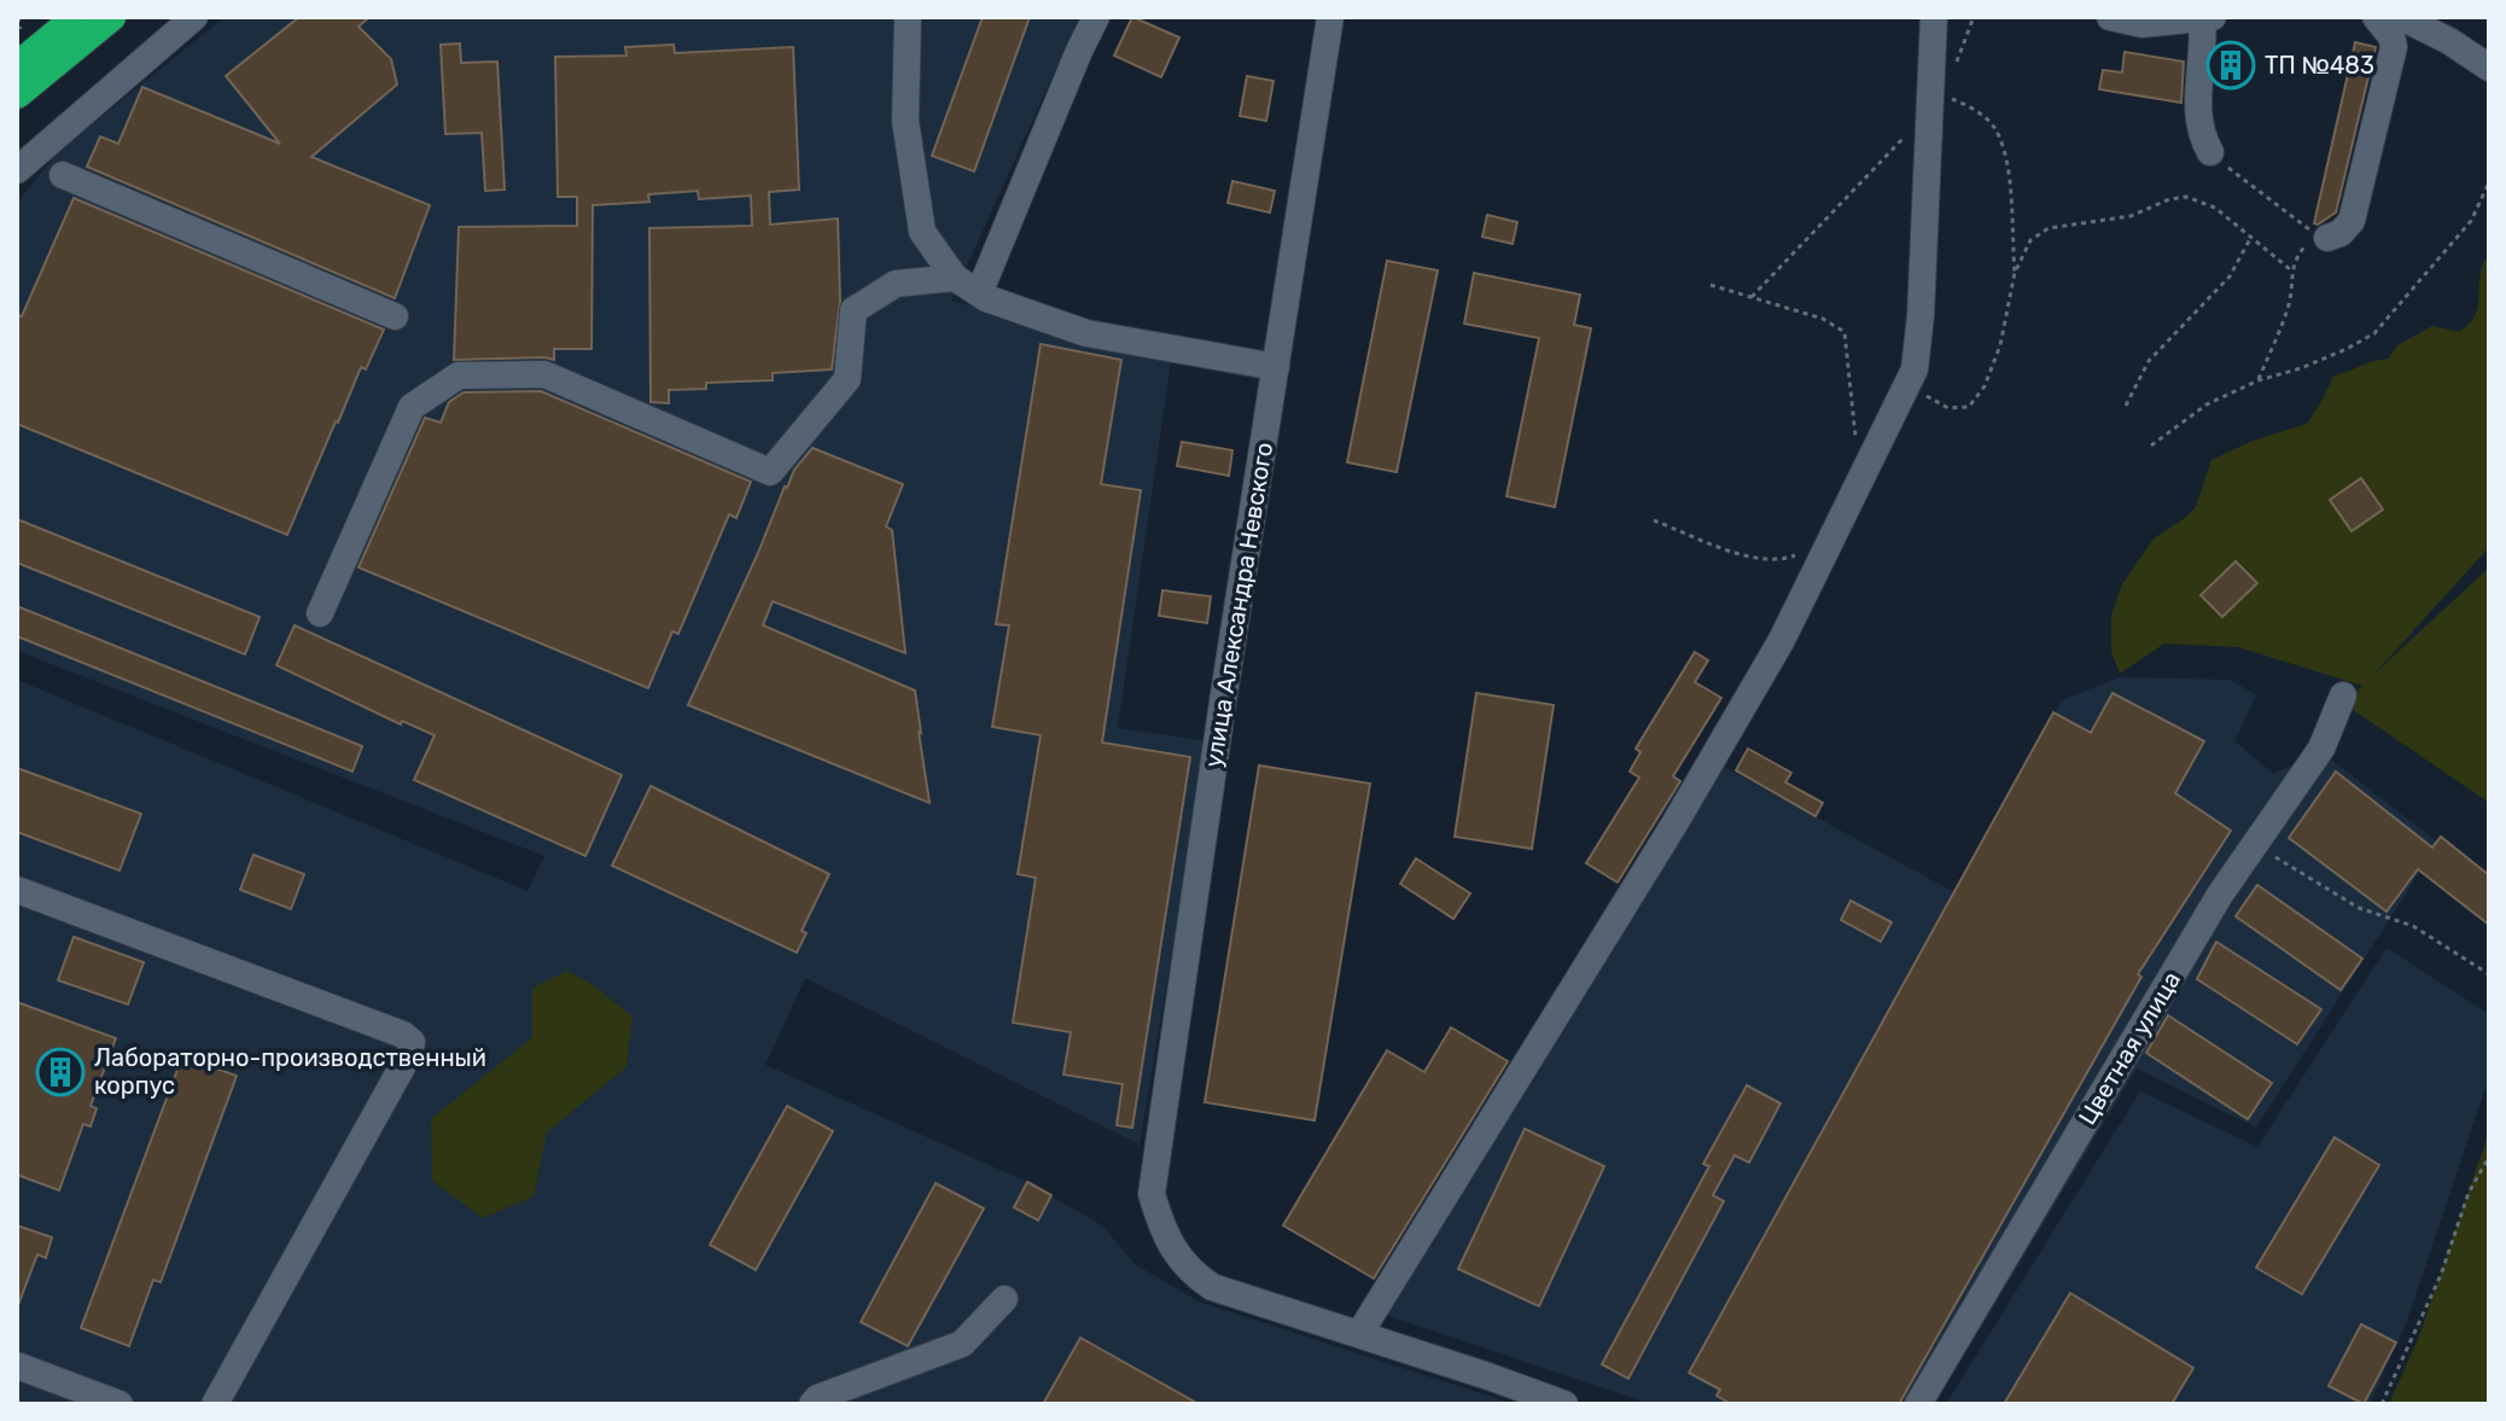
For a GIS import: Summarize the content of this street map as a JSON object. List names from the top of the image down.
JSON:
{
  "streets": {
    "street": ["улица Александра Невского", "Цветная улица"]
  },
  "places": {
    "building": ["ТП №483", "Лабораторно-производственный корпус"]
  }
}
